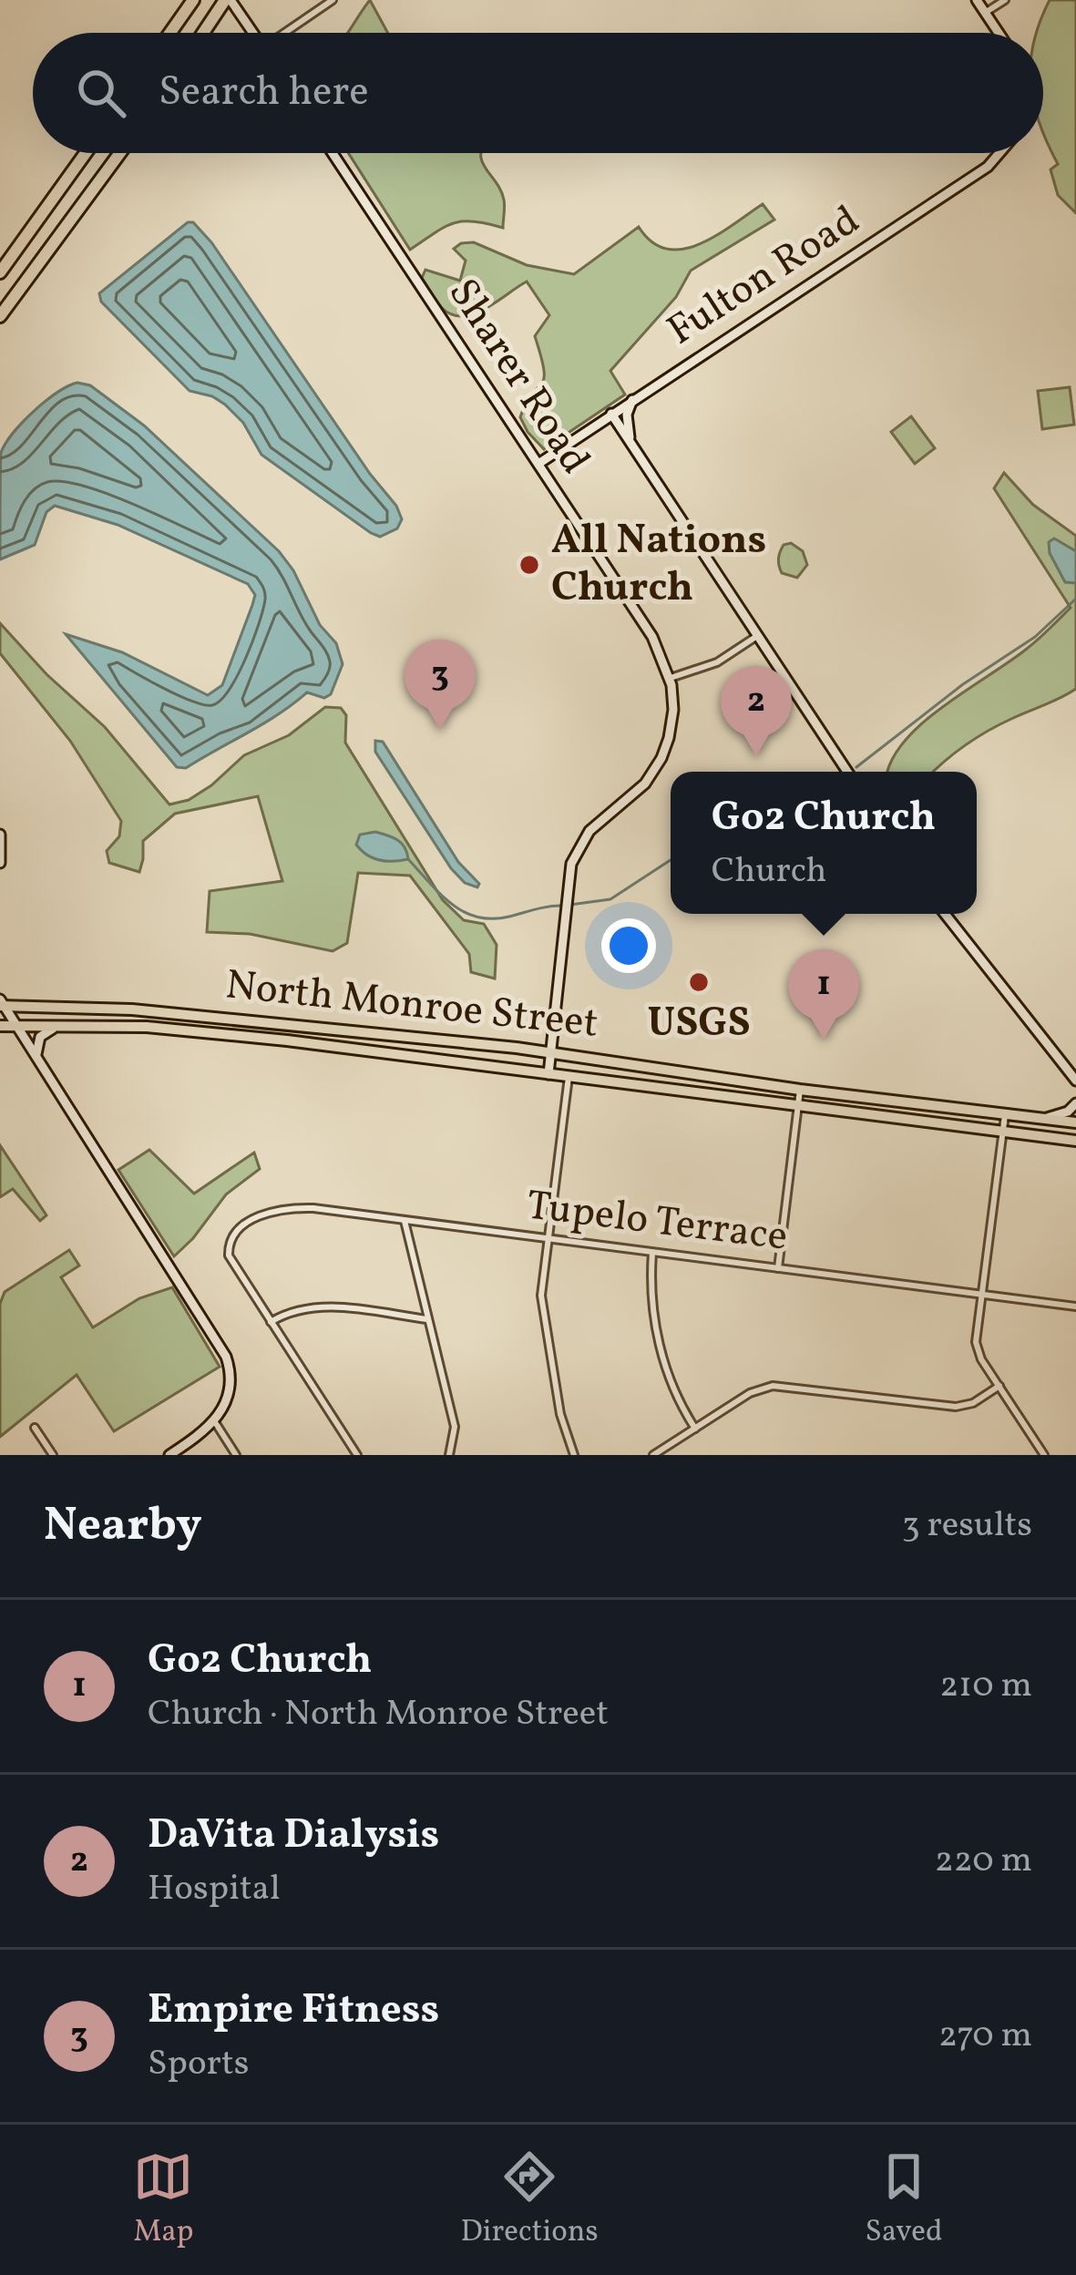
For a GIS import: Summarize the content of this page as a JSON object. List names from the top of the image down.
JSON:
{
  "streets": {
    "main road": ["North Monroe Street"],
    "street": ["Fulton Road", "Sharer Road", "Tupelo Terrace"]
  },
  "crossings": [
    ["Fulton Road", "Sharer Road"],
    ["Sharer Road", "North Monroe Street"]
  ],
  "places": ["All Nations Church", "USGS"],
  "page": {
    "search": "Search here",
    "pins": ["3", "2", "1"],
    "popup": ["Go2 Church", "Church"],
    "heading": ["Nearby", "3 results"],
    "list": [
      {
        "mark": "1",
        "name": "Go2 Church",
        "note": "Church · North Monroe Street",
        "value": "210 m"
      },
      {
        "mark": "2",
        "name": "DaVita Dialysis",
        "note": "Hospital",
        "value": "220 m"
      },
      {
        "mark": "3",
        "name": "Empire Fitness",
        "note": "Sports",
        "value": "270 m"
      }
    ],
    "nav": ["Map", "Directions", "Saved"]
  }
}
